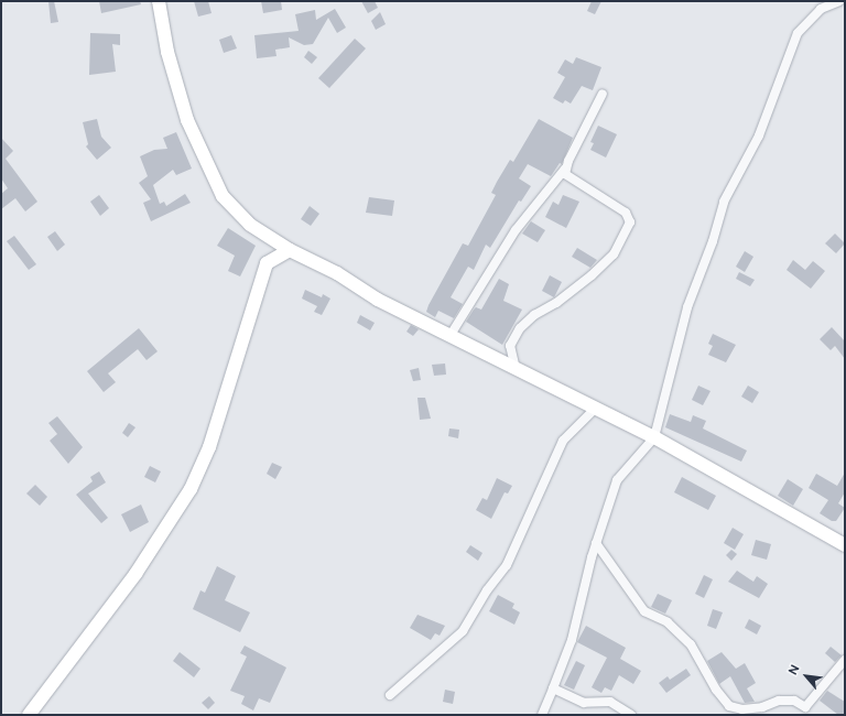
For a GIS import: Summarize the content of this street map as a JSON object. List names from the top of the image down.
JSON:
{
  "north": "top left"
}
